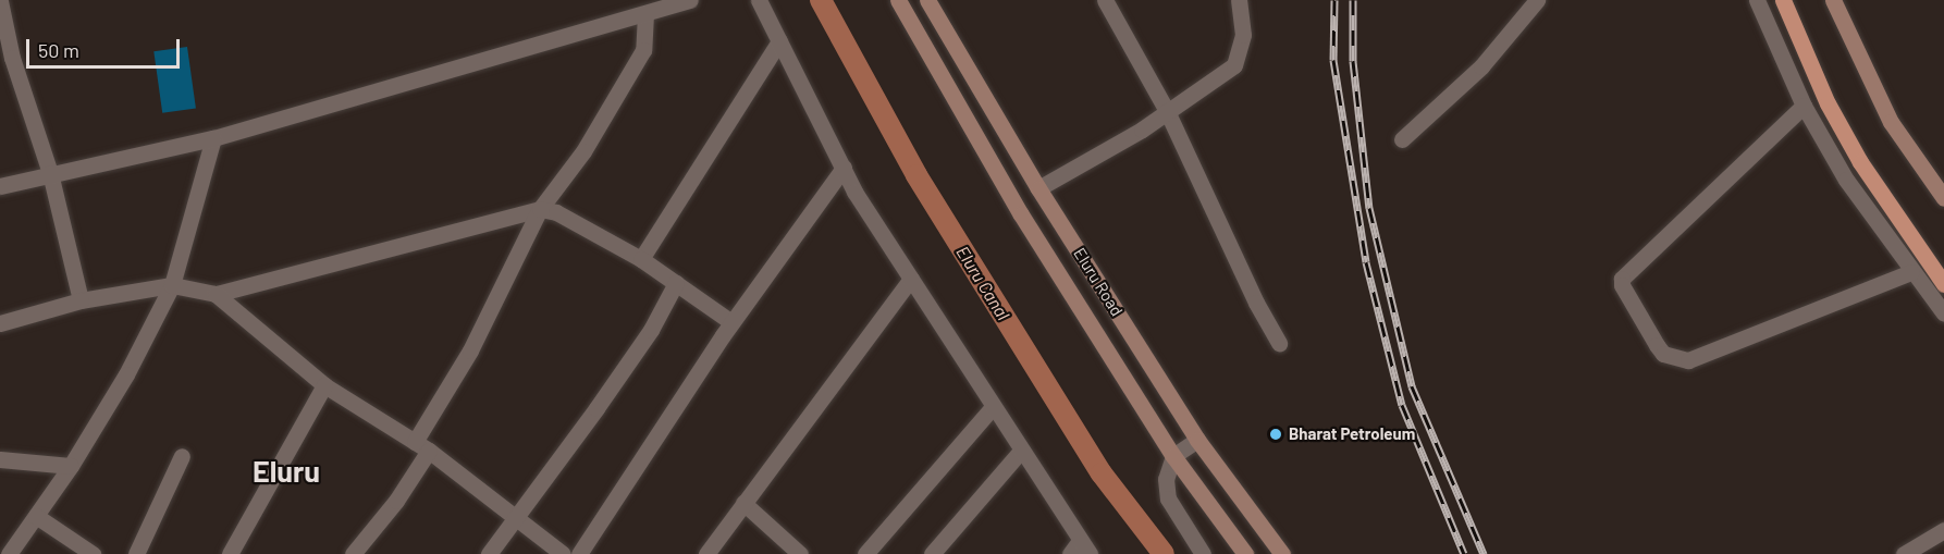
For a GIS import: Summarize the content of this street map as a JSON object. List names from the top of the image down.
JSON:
{
  "streets": {
    "main road": ["Eluru Road"]
  },
  "districts": ["Eluru"],
  "water": ["Eluru Canal"],
  "places": ["Bharat Petroleum"],
  "scale_bar": "50 m"
}
